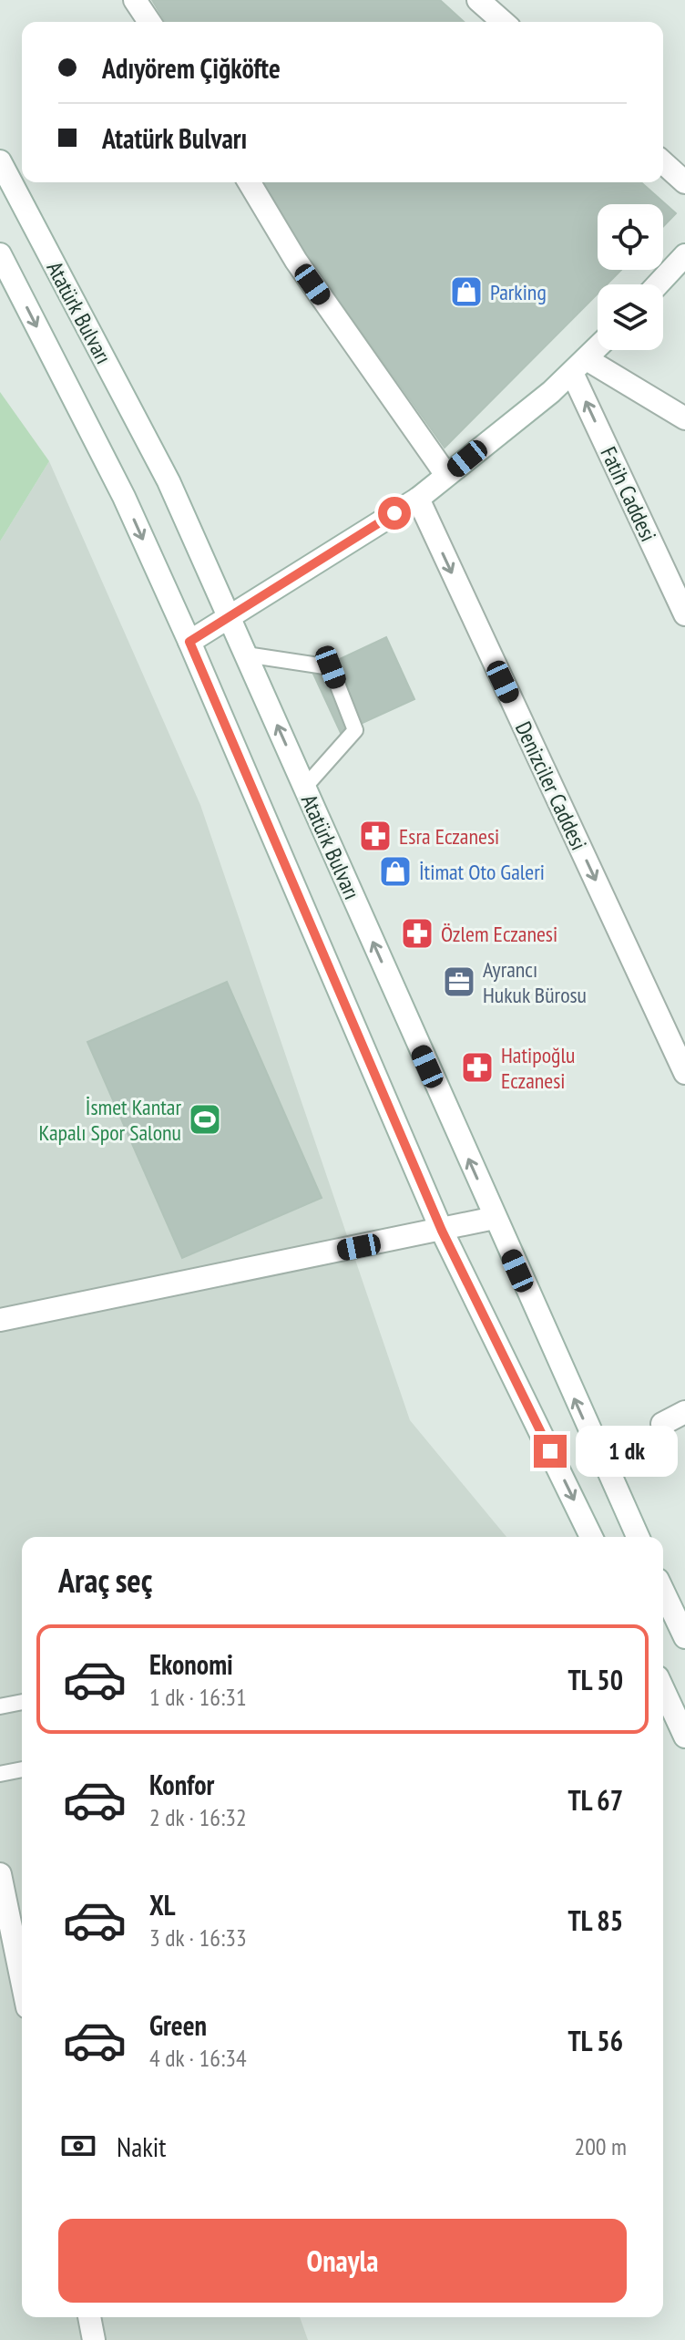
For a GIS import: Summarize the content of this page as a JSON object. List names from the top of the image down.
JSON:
{
  "streets": {
    "main road": ["Atatürk Bulvarı", "Fatih Caddesi", "Denizciler Caddesi"]
  },
  "one_way": ["Fatih Caddesi", "Denizciler Caddesi"],
  "places": {
    "shop": ["Parking", "İtimat Oto Galeri"],
    "pharmacy": ["Esra Eczanesi", "Özlem Eczanesi", "Hatipoğlu Eczanesi"],
    "office": ["Ayrancı Hukuk Bürosu"],
    "sports": ["İsmet Kantar Kapalı Spor Salonu"]
  },
  "page": {
    "banner": ["Adıyörem Çiğköfte", "Atatürk Bulvarı"],
    "bubble": "1 dk",
    "heading": "Araç seç",
    "list": [
      {
        "name": "Ekonomi",
        "note": "1 dk · 16:31",
        "value": "TL 50"
      },
      {
        "name": "Konfor",
        "note": "2 dk · 16:32",
        "value": "TL 67"
      },
      {
        "name": "XL",
        "note": "3 dk · 16:33",
        "value": "TL 85"
      },
      {
        "name": "Green",
        "note": "4 dk · 16:34",
        "value": "TL 56"
      }
    ],
    "pay": ["Nakit", "200 m"],
    "buttons": "Onayla"
  }
}
